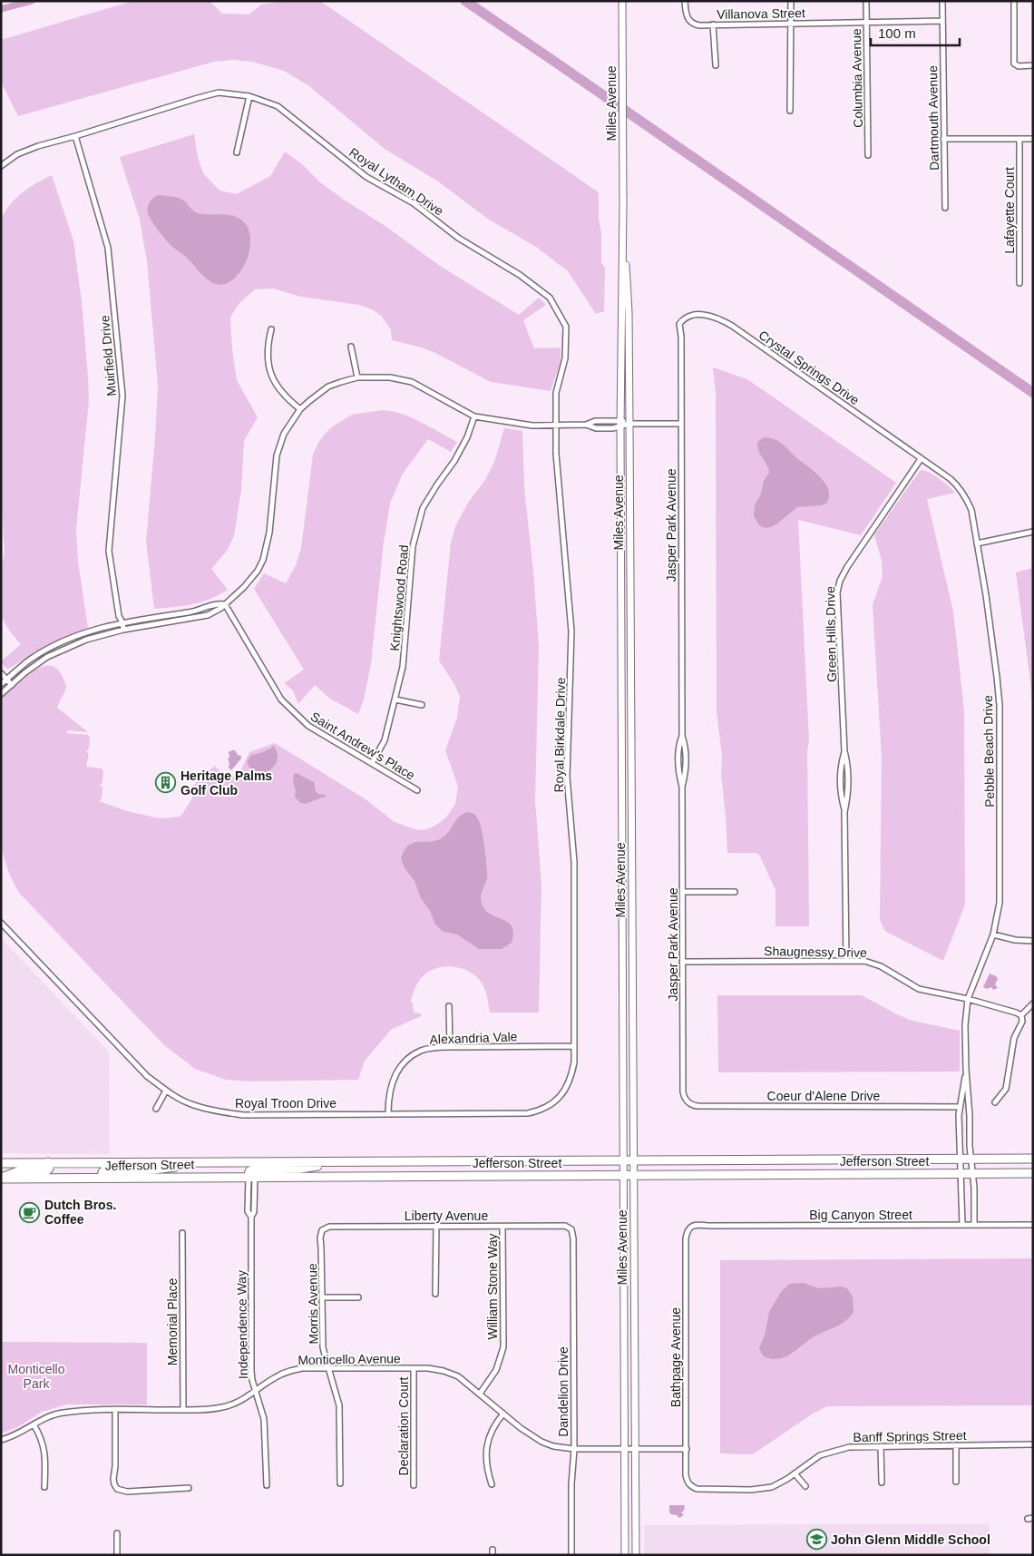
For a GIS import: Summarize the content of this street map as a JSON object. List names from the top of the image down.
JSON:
{
  "streets": {
    "main road": ["Jefferson Street"],
    "street": [
      "Villanova Street",
      "Columbia Avenue",
      "Miles Avenue",
      "Dartmouth Avenue",
      "Royal Lytham Drive",
      "Lafayette Court",
      "Muirfield Drive",
      "Crystal Springs Drive",
      "Jasper Park Avenue",
      "Knightswood Road",
      "Green Hills Drive",
      "Royal Birkdale Drive",
      "Saint Andrew's Place",
      "Pebble Beach Drive",
      "Shaugnessy Drive",
      "Alexandria Vale",
      "Coeur d'Alene Drive",
      "Royal Troon Drive",
      "Big Canyon Street",
      "Liberty Avenue",
      "William Stone Way",
      "Morris Avenue",
      "Memorial Place",
      "Independence Way",
      "Bathpage Avenue",
      "Monticello Avenue",
      "Dandelion Drive",
      "Declaration Court",
      "Banff Springs Street"
    ]
  },
  "crossings": [
    ["Villanova Street", "Columbia Avenue"],
    ["Villanova Street", "Dartmouth Avenue"],
    ["Miles Avenue", "Jefferson Street"],
    ["Miles Avenue", "Monticello Avenue"],
    ["Royal Lytham Drive", "Muirfield Drive"],
    ["Royal Lytham Drive", "Royal Birkdale Drive"],
    ["Crystal Springs Drive", "Jasper Park Avenue"],
    ["Crystal Springs Drive", "Pebble Beach Drive"],
    ["Jasper Park Avenue", "Shaugnessy Drive"],
    ["Jasper Park Avenue", "Coeur d'Alene Drive"],
    ["Knightswood Road", "Saint Andrew's Place"],
    ["Green Hills Drive", "Pebble Beach Drive"],
    ["Green Hills Drive", "Shaugnessy Drive"],
    ["Royal Birkdale Drive", "Alexandria Vale"],
    ["Royal Birkdale Drive", "Royal Troon Drive"],
    ["Pebble Beach Drive", "Shaugnessy Drive"],
    ["Alexandria Vale", "Royal Troon Drive"],
    ["Jefferson Street", "Independence Way"],
    ["Big Canyon Street", "Bathpage Avenue"],
    ["Liberty Avenue", "William Stone Way"],
    ["Liberty Avenue", "Morris Avenue"],
    ["Liberty Avenue", "Dandelion Drive"],
    ["William Stone Way", "Monticello Avenue"],
    ["Morris Avenue", "Monticello Avenue"],
    ["Memorial Place", "Monticello Avenue"],
    ["Independence Way", "Monticello Avenue"],
    ["Bathpage Avenue", "Monticello Avenue"],
    ["Bathpage Avenue", "Banff Springs Street"],
    ["Monticello Avenue", "Dandelion Drive"],
    ["Monticello Avenue", "Declaration Court"]
  ],
  "parks": ["Monticello Park"],
  "places": {
    "building": ["Heritage Palms Golf Club"],
    "cafe": ["Dutch Bros. Coffee"],
    "school or university": ["John Glenn Middle School"]
  },
  "scale_bar": "100 m"
}
